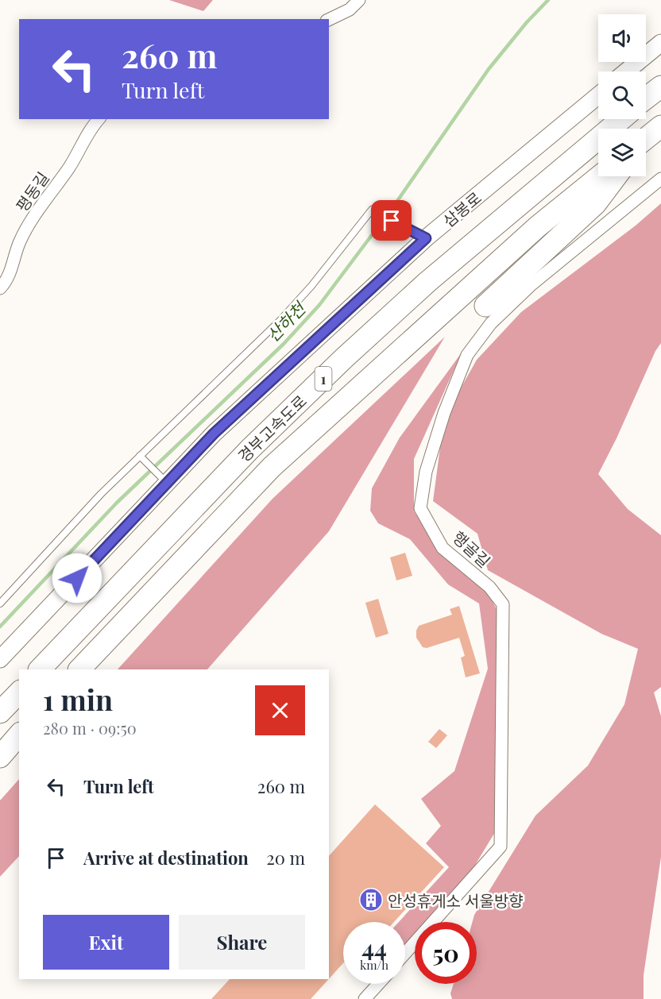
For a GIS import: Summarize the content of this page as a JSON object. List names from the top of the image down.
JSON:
{
  "streets": {
    "highway": ["1", "경부고속도로"],
    "main road": ["삼봉로"],
    "street": ["평동길", "행골길"]
  },
  "water": ["산하천"],
  "places": {
    "building": ["안성휴게소 서울방향"]
  },
  "page": {
    "turn": ["260 m", "Turn left"],
    "heading": ["1 min", "280 m · 09:50"],
    "list": [
      {
        "name": "Turn left",
        "value": "260 m"
      },
      {
        "name": "Arrive at destination",
        "value": "20 m"
      }
    ],
    "buttons": ["Exit", "Share"],
    "speed": "44 km/h",
    "limit": "50"
  }
}
